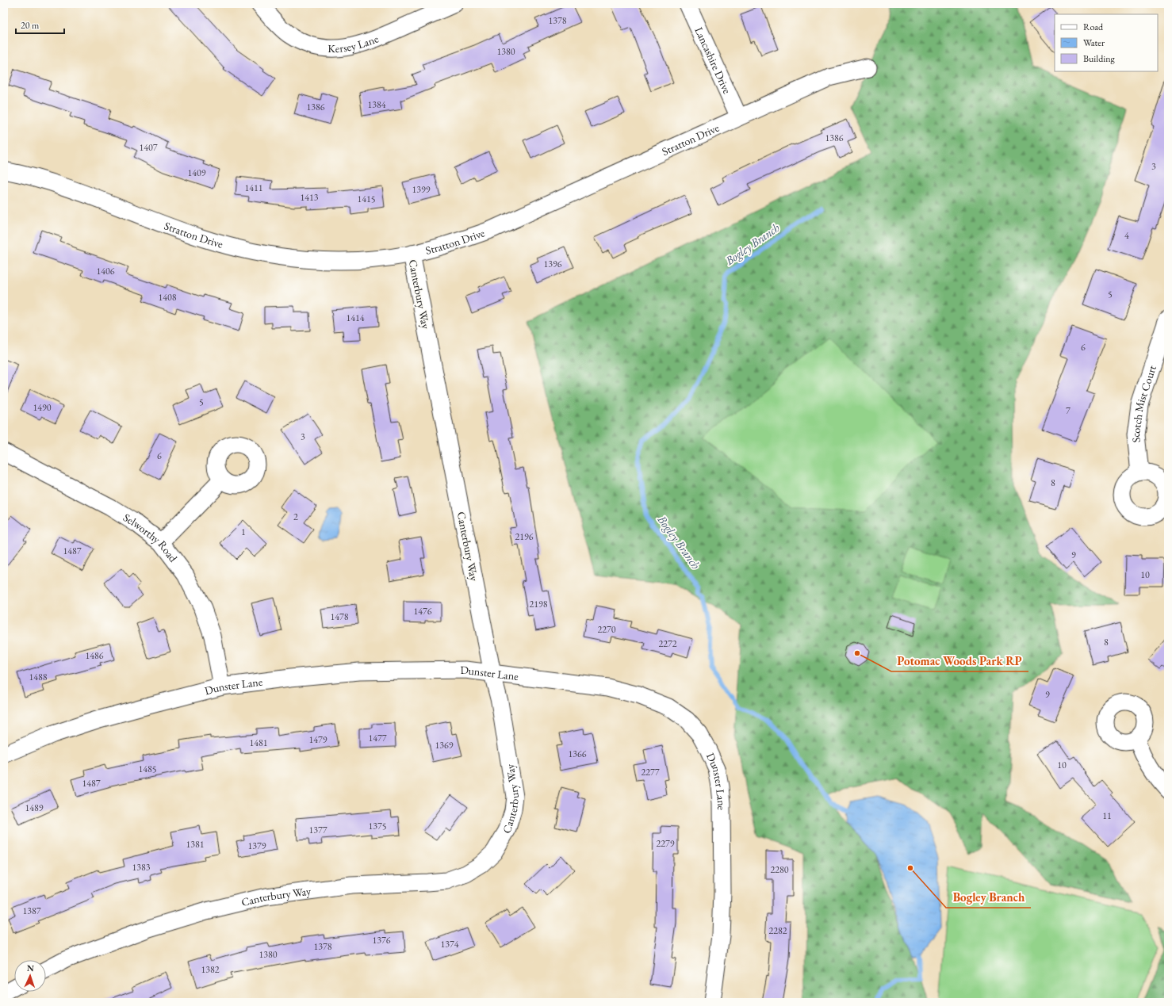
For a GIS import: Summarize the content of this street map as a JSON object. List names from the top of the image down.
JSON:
{
  "streets": {
    "street": [
      "Kersey Lane",
      "Lancashire Drive",
      "Stratton Drive",
      "Canterbury Way",
      "Scotch Mist Court",
      "Selworthy Road",
      "Dunster Lane"
    ]
  },
  "crossings": [
    ["Lancashire Drive", "Stratton Drive"],
    ["Stratton Drive", "Canterbury Way"],
    ["Canterbury Way", "Dunster Lane"],
    ["Selworthy Road", "Dunster Lane"]
  ],
  "water": ["Bogley Branch"],
  "places": ["Potomac Woods Park RP", "Bogley Branch"],
  "house_numbers": [
    "1378",
    "1380",
    "1384",
    "1386",
    "1386",
    "1407",
    "3",
    "1409",
    "1411",
    "1399",
    "1413",
    "1415",
    "4",
    "1396",
    "1406",
    "5",
    "1408",
    "1414",
    "6",
    "5",
    "1490",
    "7",
    "3",
    "6",
    "8",
    "2",
    "1",
    "2196",
    "1487",
    "9",
    "10",
    "2198",
    "1476",
    "1478",
    "2270",
    "8",
    "2272",
    "1486",
    "1488",
    "9",
    "1477",
    "1479",
    "1481",
    "1369",
    "1366",
    "10",
    "1485",
    "2277",
    "1487",
    "1489",
    "11",
    "1375",
    "1377",
    "2279",
    "1381",
    "1379",
    "1383",
    "2280",
    "1387",
    "2282",
    "1376",
    "1374",
    "1378",
    "1380",
    "1382"
  ],
  "legend": ["Road", "Water", "Building"],
  "scale_bar": "20 m",
  "north": "top"
}
